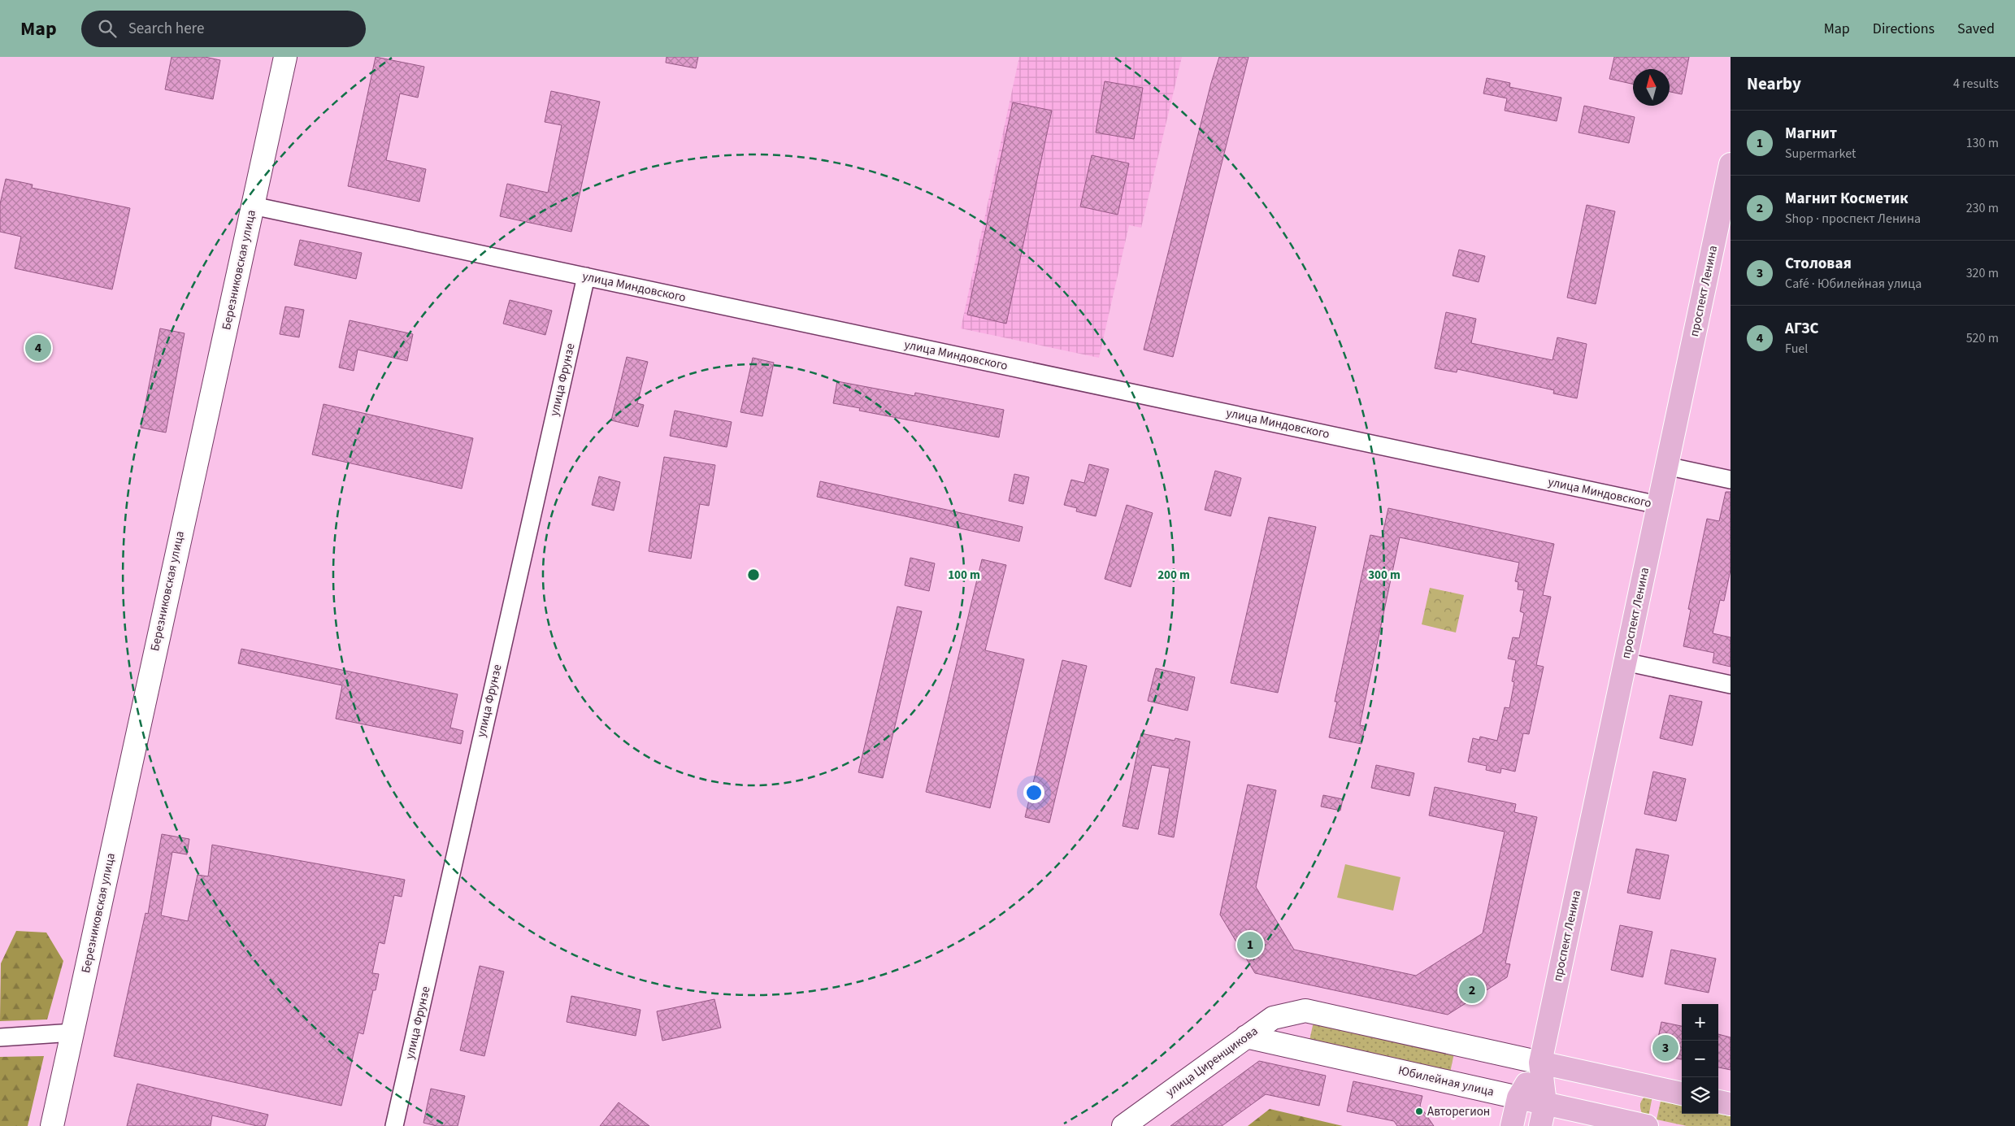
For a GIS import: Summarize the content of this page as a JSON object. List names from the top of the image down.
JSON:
{
  "streets": {
    "main road": ["проспект Ленина", "Юбилейная улица"],
    "street": [
      "Березниковская улица",
      "улица Миндовского",
      "улица Фрунзе",
      "улица Циренщикова"
    ]
  },
  "crossings": [
    ["Березниковская улица", "улица Миндовского"],
    ["улица Миндовского", "проспект Ленина"],
    ["улица Миндовского", "улица Фрунзе"],
    ["проспект Ленина", "улица Циренщикова"],
    ["проспект Ленина", "Юбилейная улица"],
    ["улица Циренщикова", "Юбилейная улица"]
  ],
  "places": ["Авторегион"],
  "north": "top",
  "page": {
    "header": "Map",
    "search": "Search here",
    "nav": ["Map", "Directions", "Saved"],
    "heading": ["Nearby", "4 results"],
    "list": [
      {
        "mark": "1",
        "name": "Магнит",
        "note": "Supermarket",
        "value": "130 m"
      },
      {
        "mark": "2",
        "name": "Магнит Косметик",
        "note": "Shop · проспект Ленина",
        "value": "230 m"
      },
      {
        "mark": "3",
        "name": "Столовая",
        "note": "Café · Юбилейная улица",
        "value": "320 m"
      },
      {
        "mark": "4",
        "name": "АГЗС",
        "note": "Fuel",
        "value": "520 m"
      }
    ],
    "pins": [
      "4",
      "1",
      "2",
      "3"
    ],
    "map_buttons": ["+", "−"]
  },
  "rings": ["100 m", "200 m", "300 m"]
}
